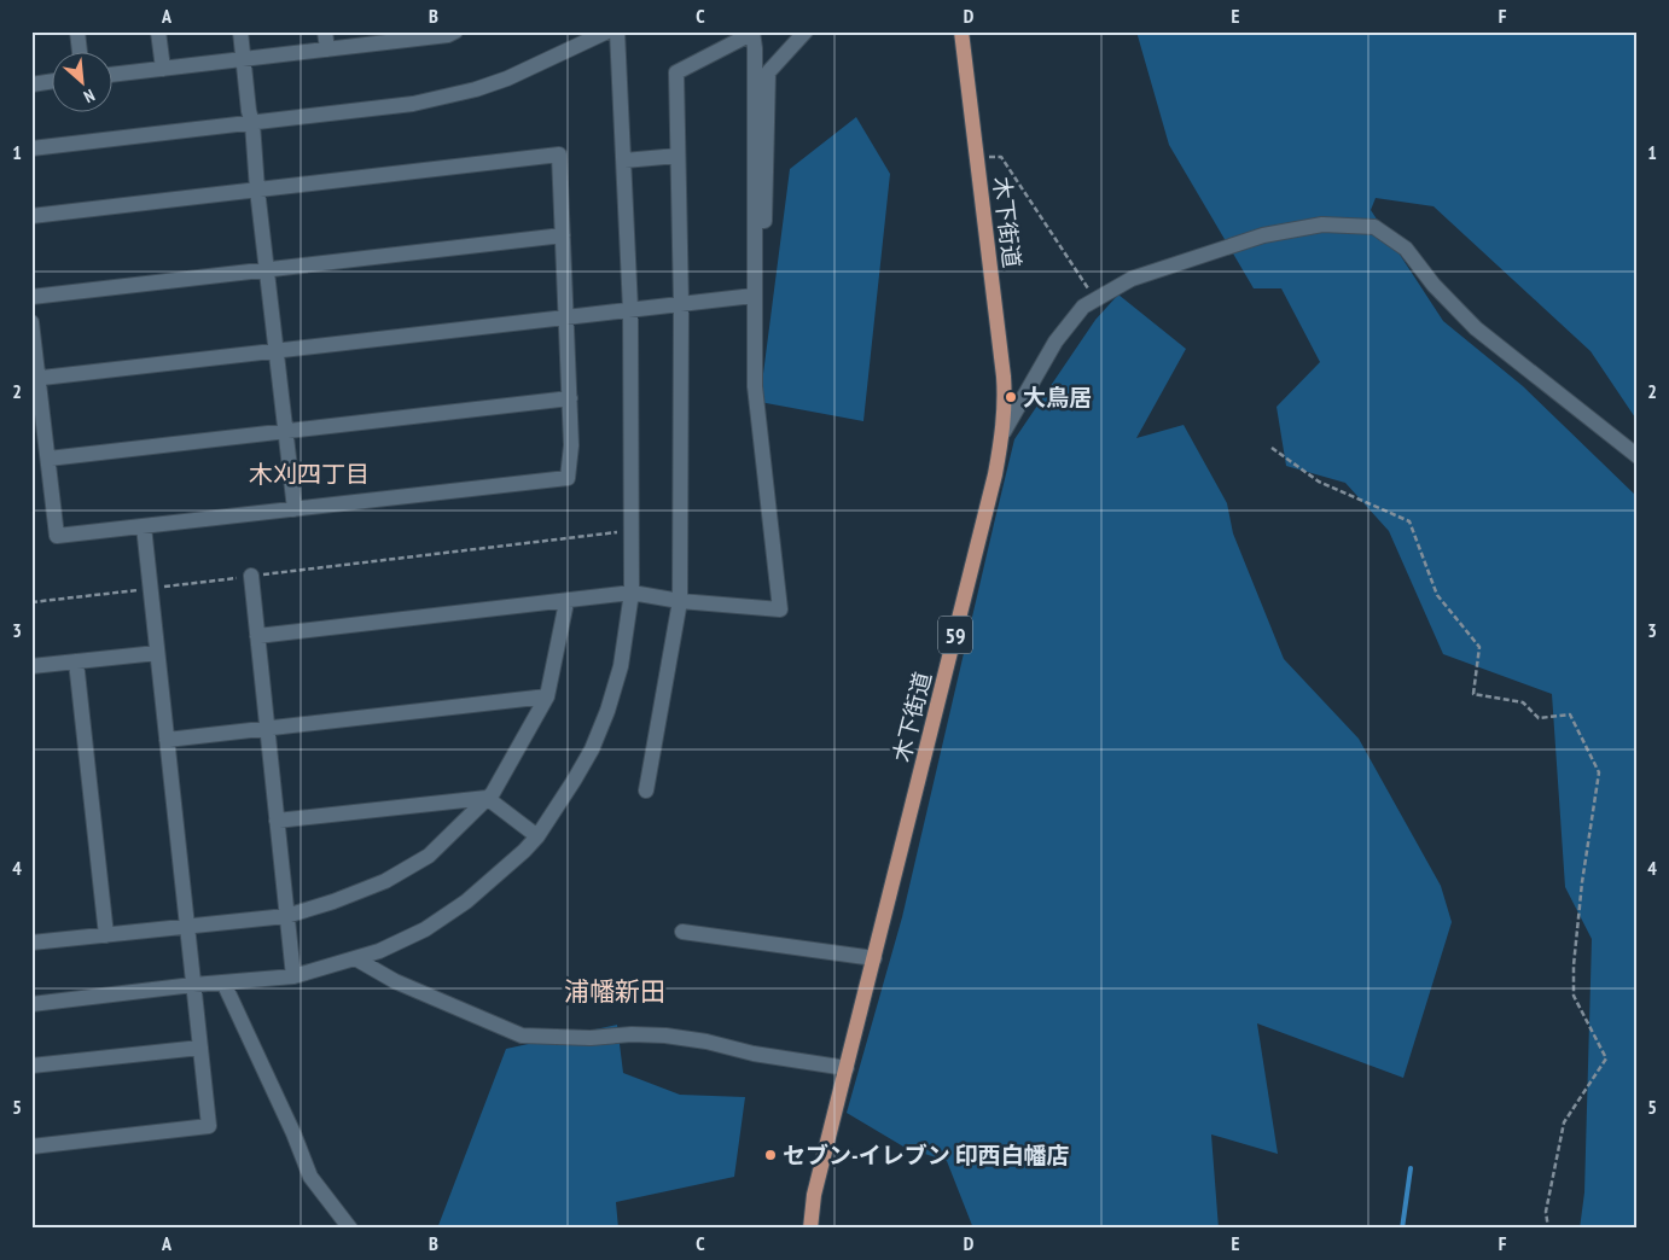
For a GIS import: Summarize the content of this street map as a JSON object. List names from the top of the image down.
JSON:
{
  "streets": {
    "main road": ["木下街道", "59"]
  },
  "districts": ["木刈四丁目", "浦幡新田"],
  "places": ["大鳥居", "セブン-イレブン 印西白幡店"],
  "north": "bottom right",
  "grid": {
    "columns": [
      "A",
      "B",
      "C",
      "D",
      "E",
      "F"
    ],
    "rows": [
      "1",
      "2",
      "3",
      "4",
      "5"
    ]
  }
}
